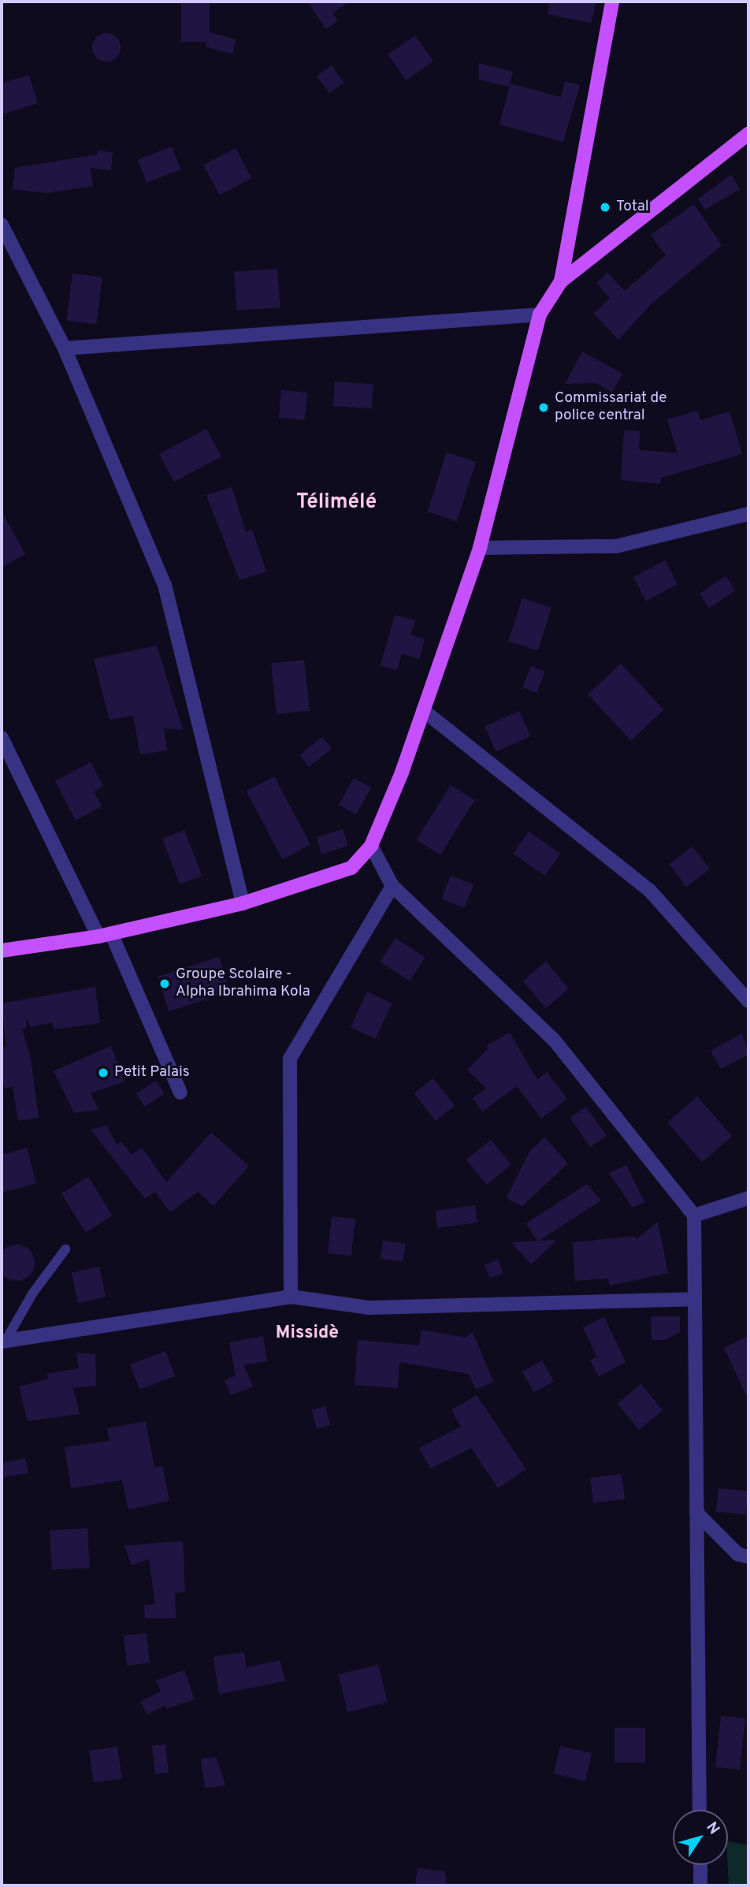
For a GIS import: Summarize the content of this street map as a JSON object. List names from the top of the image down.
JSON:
{
  "districts": ["Télimélé", "Missidè"],
  "places": [
    "Total",
    "Commissariat de police central",
    "Groupe Scolaire - Alpha Ibrahima Kola",
    "Petit Palais"
  ],
  "north": "top right"
}
